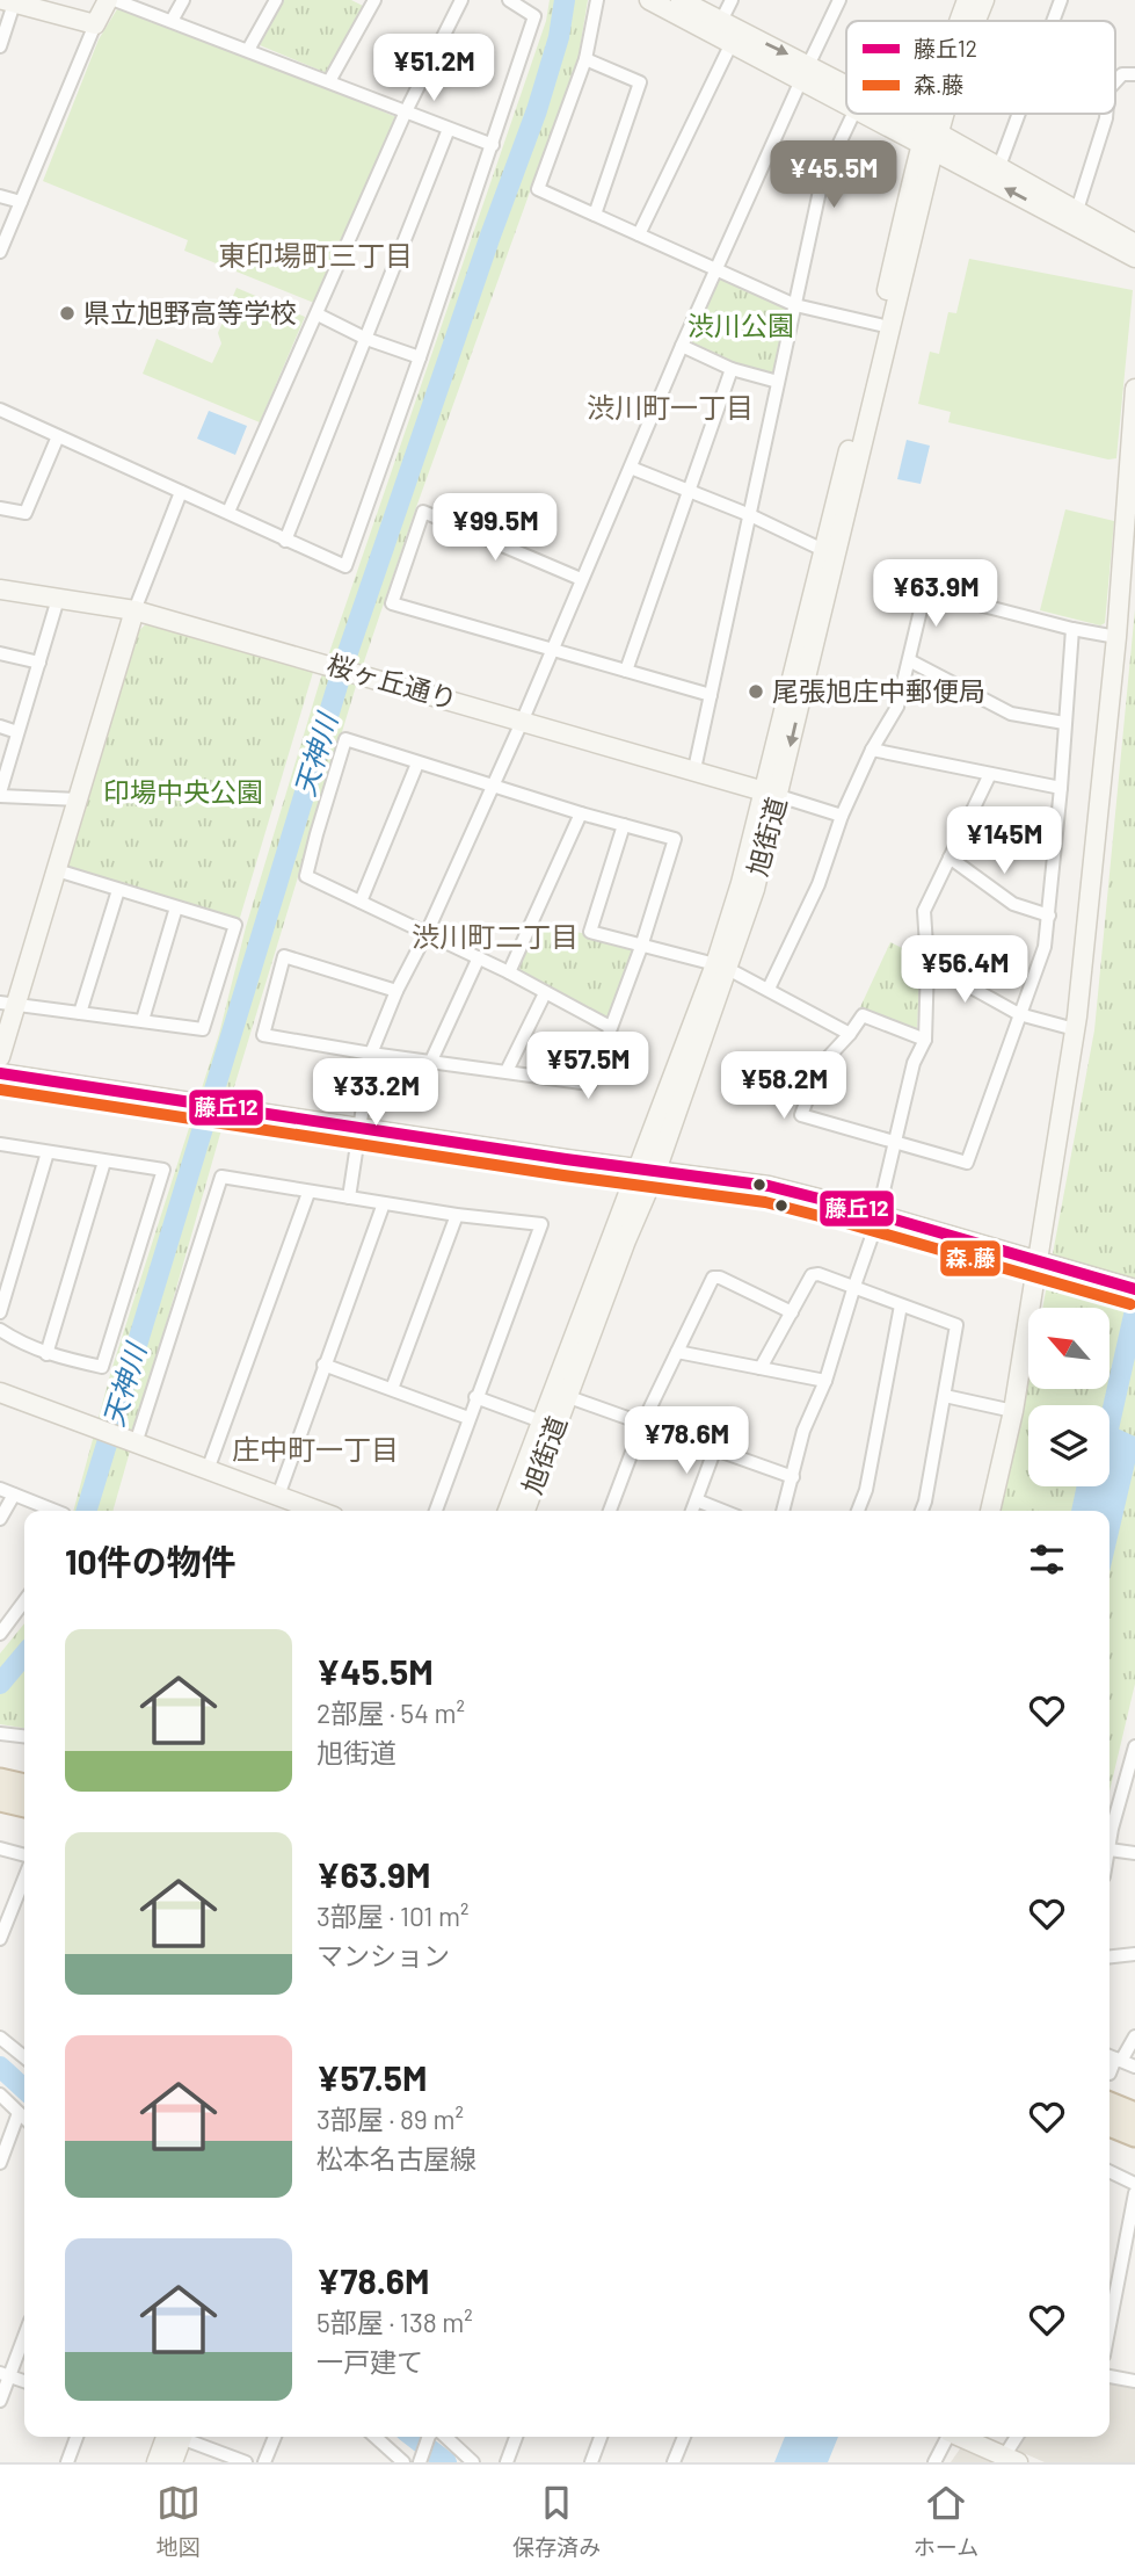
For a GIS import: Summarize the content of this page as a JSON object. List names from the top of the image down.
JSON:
{
  "streets": {
    "street": ["桜ヶ丘通り", "旭街道"]
  },
  "crossings": [
    ["桜ヶ丘通り", "旭街道"]
  ],
  "districts": [
    "東印場町三丁目",
    "渋川町一丁目",
    "渋川町二丁目",
    "庄中町一丁目"
  ],
  "water": ["天神川"],
  "parks": ["渋川公園", "印場中央公園"],
  "places": ["県立旭野高等学校", "尾張旭庄中郵便局"],
  "lines": ["transit line 藤丘12", "transit line 森.藤"],
  "legend": ["藤丘12", "森.藤"],
  "north": "top left",
  "page": {
    "price": [
      "¥51.2M",
      "¥45.5M",
      "¥99.5M",
      "¥63.9M",
      "¥145M",
      "¥56.4M",
      "¥57.5M",
      "¥58.2M",
      "¥33.2M",
      "¥78.6M"
    ],
    "heading": "10件の物件",
    "list": [
      {
        "name": "¥45.5M",
        "note": "2部屋 · 54 m² · 旭街道"
      },
      {
        "name": "¥63.9M",
        "note": "3部屋 · 101 m² · マンション"
      },
      {
        "name": "¥57.5M",
        "note": "3部屋 · 89 m² · 松本名古屋線"
      },
      {
        "name": "¥78.6M",
        "note": "5部屋 · 138 m² · 一戸建て"
      }
    ],
    "tabs": ["地図", "保存済み", "ホーム"]
  }
}
